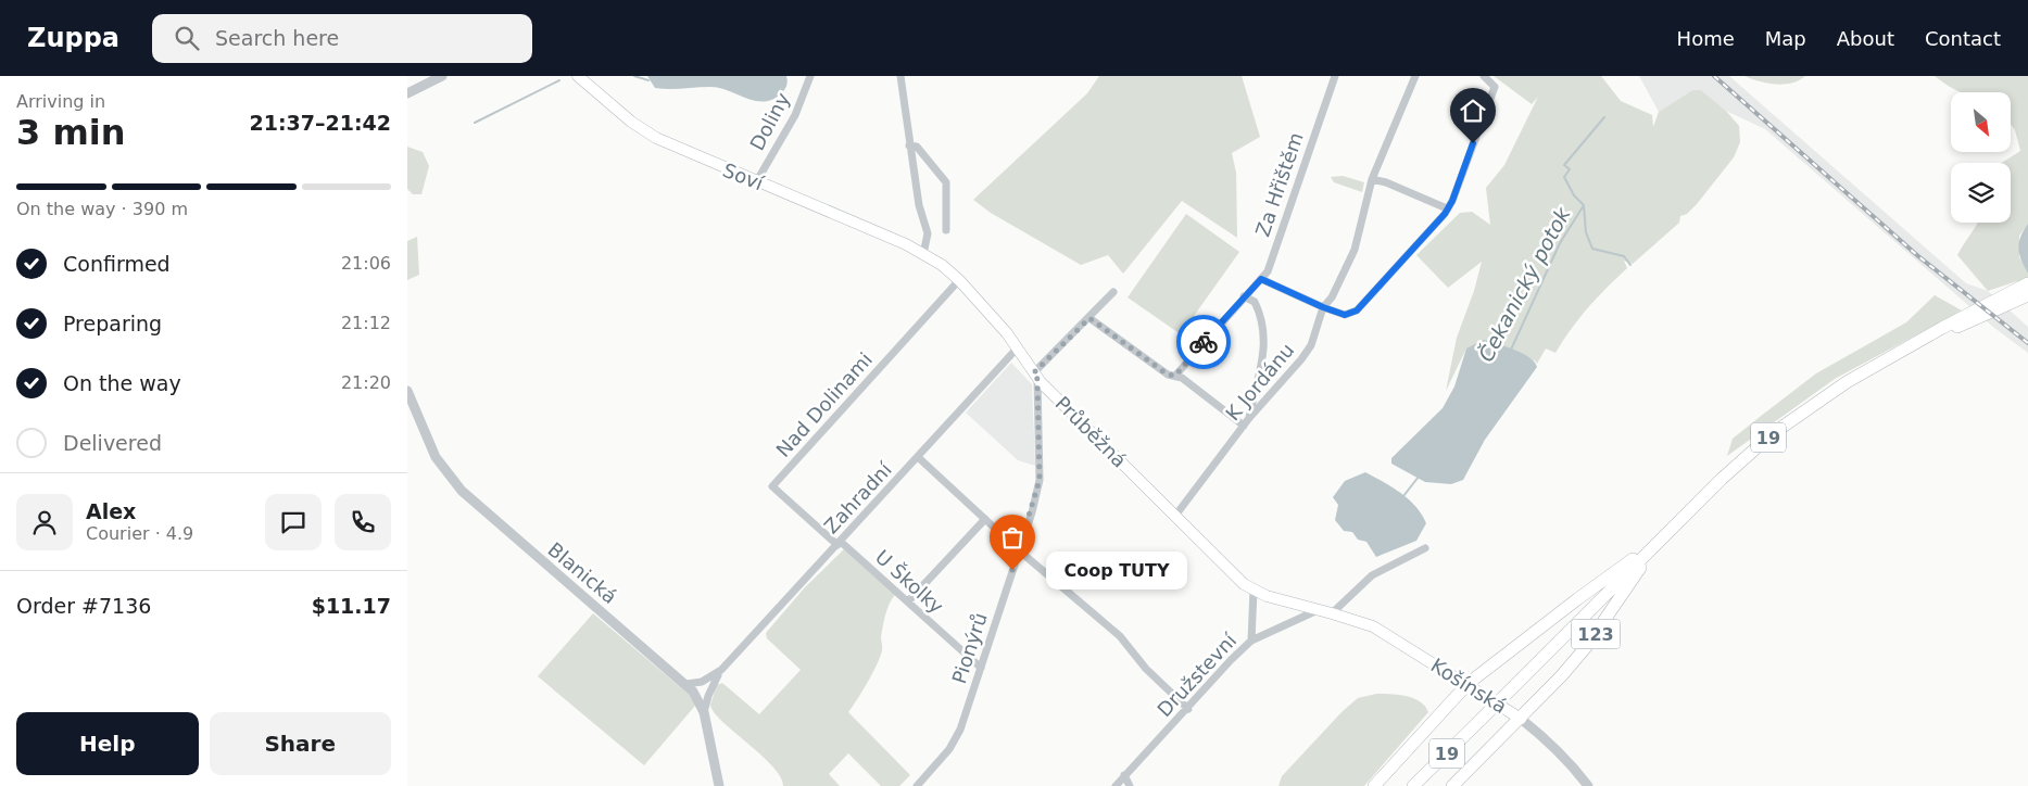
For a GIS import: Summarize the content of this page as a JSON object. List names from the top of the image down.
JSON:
{
  "streets": {
    "main road": [
      "Soví",
      "Průběžná",
      "19",
      "123",
      "Košínská"
    ],
    "street": [
      "Doliny",
      "Za Hřištěm",
      "K Jordánu",
      "Nad Dolinami",
      "Zahradní",
      "Blanická",
      "U Školky",
      "Pionýrů",
      "Družstevní"
    ]
  },
  "crossings": [
    ["Doliny", "Soví"],
    ["Soví", "Průběžná"],
    ["K Jordánu", "Průběžná"],
    ["Nad Dolinami", "Průběžná"],
    ["Nad Dolinami", "Zahradní"],
    ["Nad Dolinami", "U Školky"],
    ["Průběžná", "Zahradní"],
    ["Průběžná", "Pionýrů"],
    ["Průběžná", "Družstevní"],
    ["Průběžná", "Košínská"],
    ["19", "123"],
    ["Zahradní", "Blanická"],
    ["Zahradní", "U Školky"],
    ["U Školky", "Pionýrů"],
    ["123", "Košínská"]
  ],
  "water": ["Čekanický potok"],
  "places": ["Coop TUTY"],
  "north": "bottom right",
  "page": {
    "header": "Zuppa",
    "search": "Search here",
    "nav": [
      "Home",
      "Map",
      "About",
      "Contact"
    ],
    "heading": ["3 min", "Arriving in", "21:37–21:42"],
    "panel": [
      "Alex",
      "Courier · 4.9",
      "Order #7136",
      "$11.17"
    ],
    "bar": "On the way · 390 m",
    "list": [
      ["Confirmed", "21:06"],
      ["Preparing", "21:12"],
      ["On the way", "21:20"],
      "Delivered"
    ],
    "bubble": "Coop TUTY",
    "buttons": ["Help", "Share"]
  }
}
